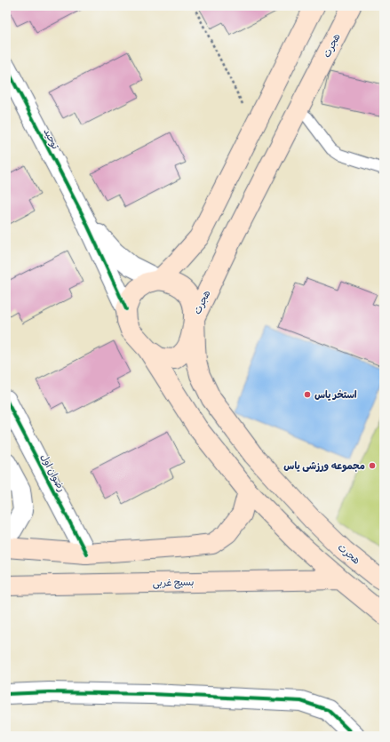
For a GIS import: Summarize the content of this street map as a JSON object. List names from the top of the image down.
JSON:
{
  "streets": {
    "main road": ["هجرت", "بسیج غربی"],
    "street": ["توحید", "رضوان اول"]
  },
  "places": ["استخر یاس", "مجموعه ورزشی یاس"]
}
